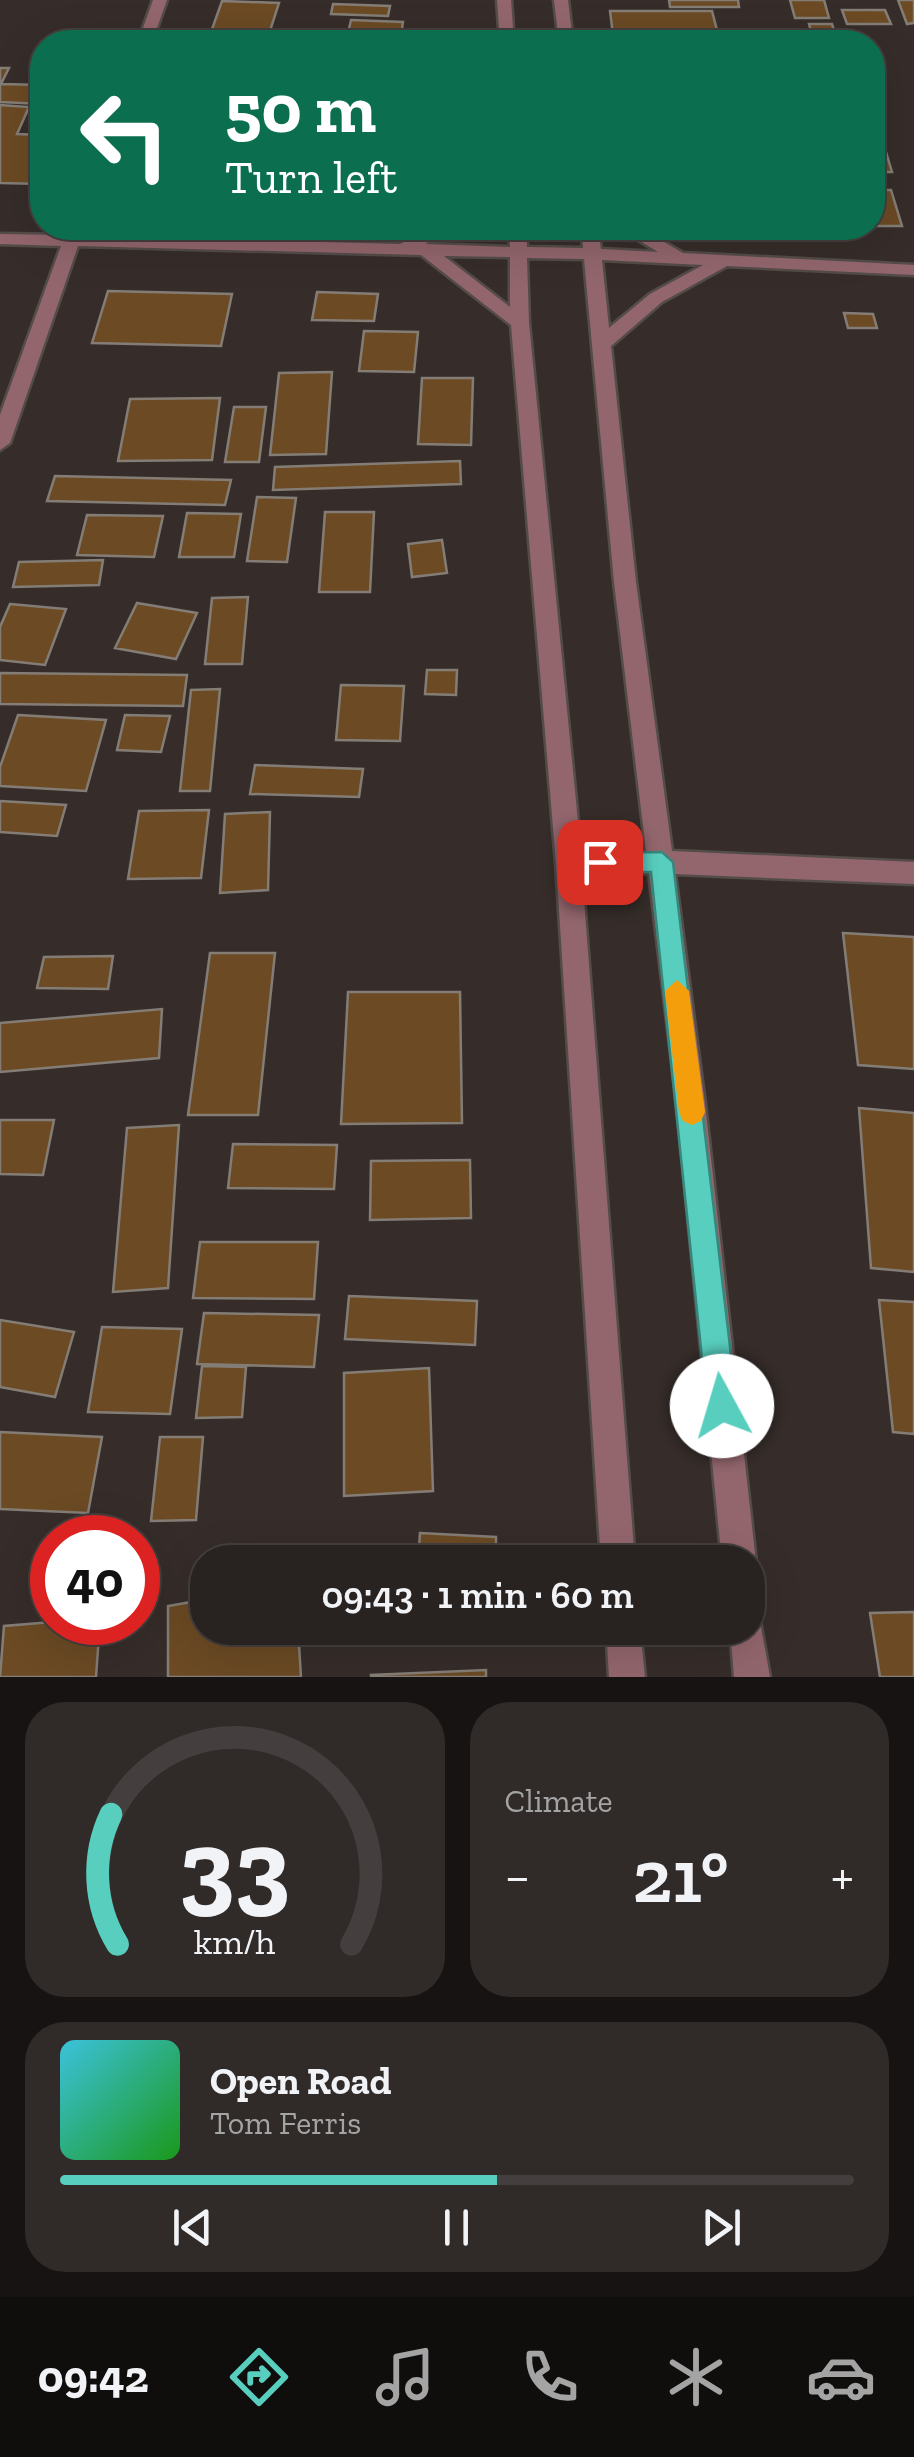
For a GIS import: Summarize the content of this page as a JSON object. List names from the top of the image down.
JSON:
{
  "page": {
    "turn": ["50 m", "Turn left"],
    "limit": "40",
    "trip": "09:43 · 1 min · 60 m",
    "tile": "Climate",
    "heat": ["−", "21°", "+"],
    "song": ["Open Road", "Tom Ferris"],
    "tabs": "09:42",
    "gauge": ["33", "km/h"]
  }
}
